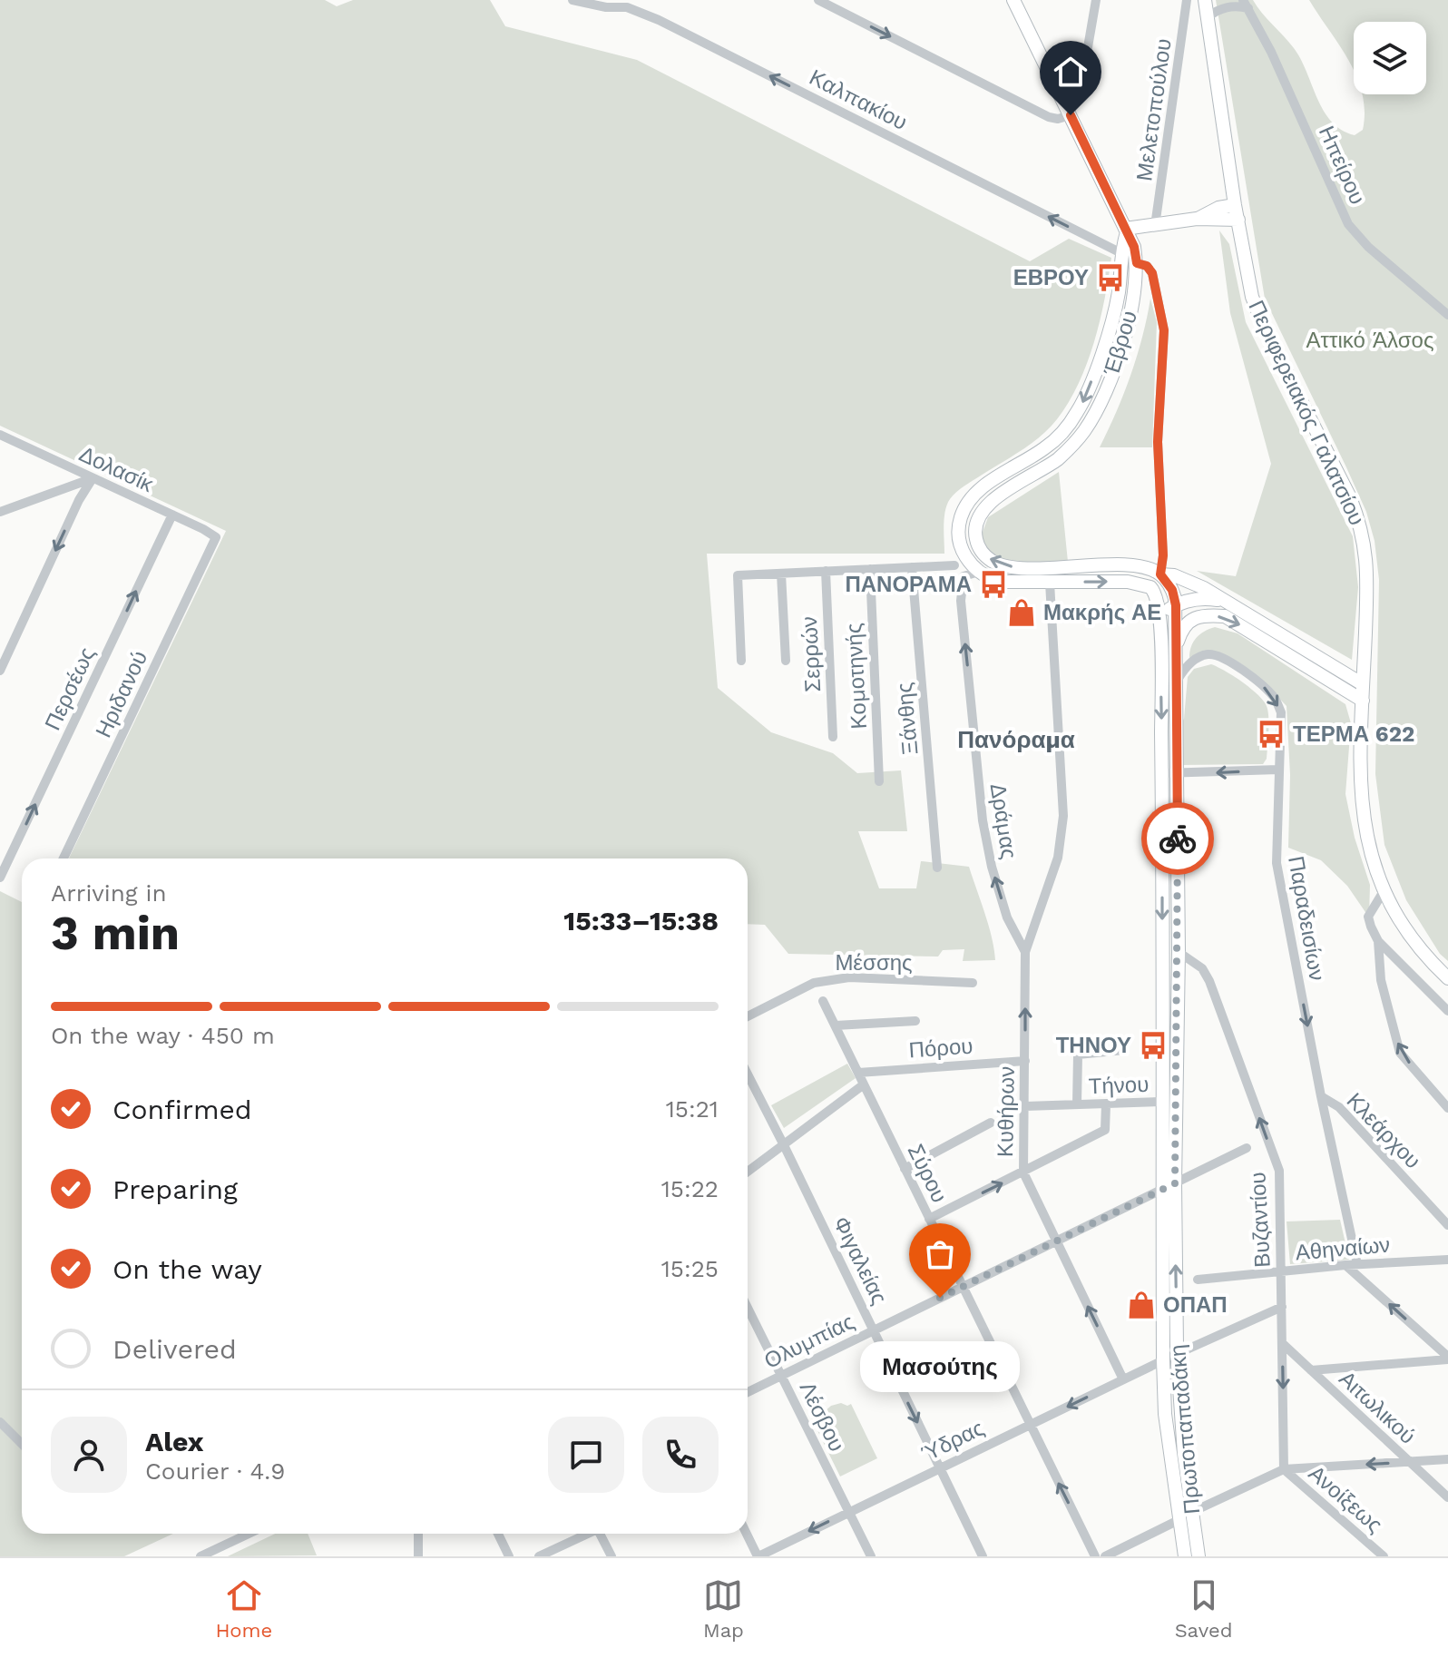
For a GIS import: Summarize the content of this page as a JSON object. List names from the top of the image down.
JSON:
{
  "streets": {
    "main road": ["Έβρου", "Περιφερειακός Γαλατσίου", "Πρωτοπαπαδάκη"],
    "street": [
      "Καλπακίου",
      "Μελετοπούλου",
      "Ηπείρου",
      "Δολασίκ",
      "Σερρών",
      "Κομοτηνής",
      "Περσέως",
      "Ηριδανού",
      "Ξάνθης",
      "Δράμας",
      "Παραδεισίων",
      "Μέσσης",
      "Πόρου",
      "Τήνου",
      "Κυθήρων",
      "Κλεάρχου",
      "Σύρου",
      "Βυζαντίου",
      "Αθηναίων",
      "Φιγαλείας",
      "Ολυμπίας",
      "Αιτωλικού",
      "Λέσβου",
      "Ύδρας",
      "Ανοίξεως"
    ]
  },
  "crossings": [
    ["Καλπακίου", "Έβρου"],
    ["Έβρου", "Περιφερειακός Γαλατσίου"],
    ["Δολασίκ", "Περσέως"],
    ["Δολασίκ", "Ηριδανού"],
    ["Δράμας", "Κυθήρων"],
    ["Παραδεισίων", "Κλεάρχου"],
    ["Παραδεισίων", "Αθηναίων"],
    ["Παραδεισίων", "Πρωτοπαπαδάκη"],
    ["Πόρου", "Κυθήρων"],
    ["Πόρου", "Σύρου"],
    ["Τήνου", "Κυθήρων"],
    ["Τήνου", "Πρωτοπαπαδάκη"],
    ["Κυθήρων", "Ολυμπίας"],
    ["Κυθήρων", "Ύδρας"],
    ["Σύρου", "Ολυμπίας"],
    ["Σύρου", "Ύδρας"],
    ["Βυζαντίου", "Αθηναίων"],
    ["Βυζαντίου", "Αιτωλικού"],
    ["Βυζαντίου", "Πρωτοπαπαδάκη"],
    ["Βυζαντίου", "Ανοίξεως"],
    ["Φιγαλείας", "Ολυμπίας"],
    ["Φιγαλείας", "Ύδρας"],
    ["Ολυμπίας", "Λέσβου"],
    ["Ολυμπίας", "Πρωτοπαπαδάκη"],
    ["Λέσβου", "Ύδρας"],
    ["Πρωτοπαπαδάκη", "Ύδρας"]
  ],
  "one_way": [
    "Καλπακίου",
    "Περσέως",
    "Παραδεισίων",
    "Κυθήρων",
    "Ύδρας"
  ],
  "districts": ["Πανόραμα"],
  "parks": ["Αττικό Άλσος"],
  "places": {
    "bus stop": [
      "ΕΒΡΟΥ",
      "ΠΑΝΟΡΑΜΑ",
      "ΤΕΡΜΑ 622",
      "ΤΗΝΟΥ"
    ],
    "shop": ["Μακρής ΑΕ", "ΟΠΑΠ"],
    "other": ["Μασούτης"]
  },
  "page": {
    "heading": ["3 min", "Arriving in", "15:33–15:38"],
    "panel": ["Alex", "Courier · 4.9"],
    "bar": "On the way · 450 m",
    "list": [
      ["Confirmed", "15:21"],
      ["Preparing", "15:22"],
      ["On the way", "15:25"],
      "Delivered"
    ],
    "bubble": "Μασούτης",
    "tabs": ["Home", "Map", "Saved"]
  }
}
